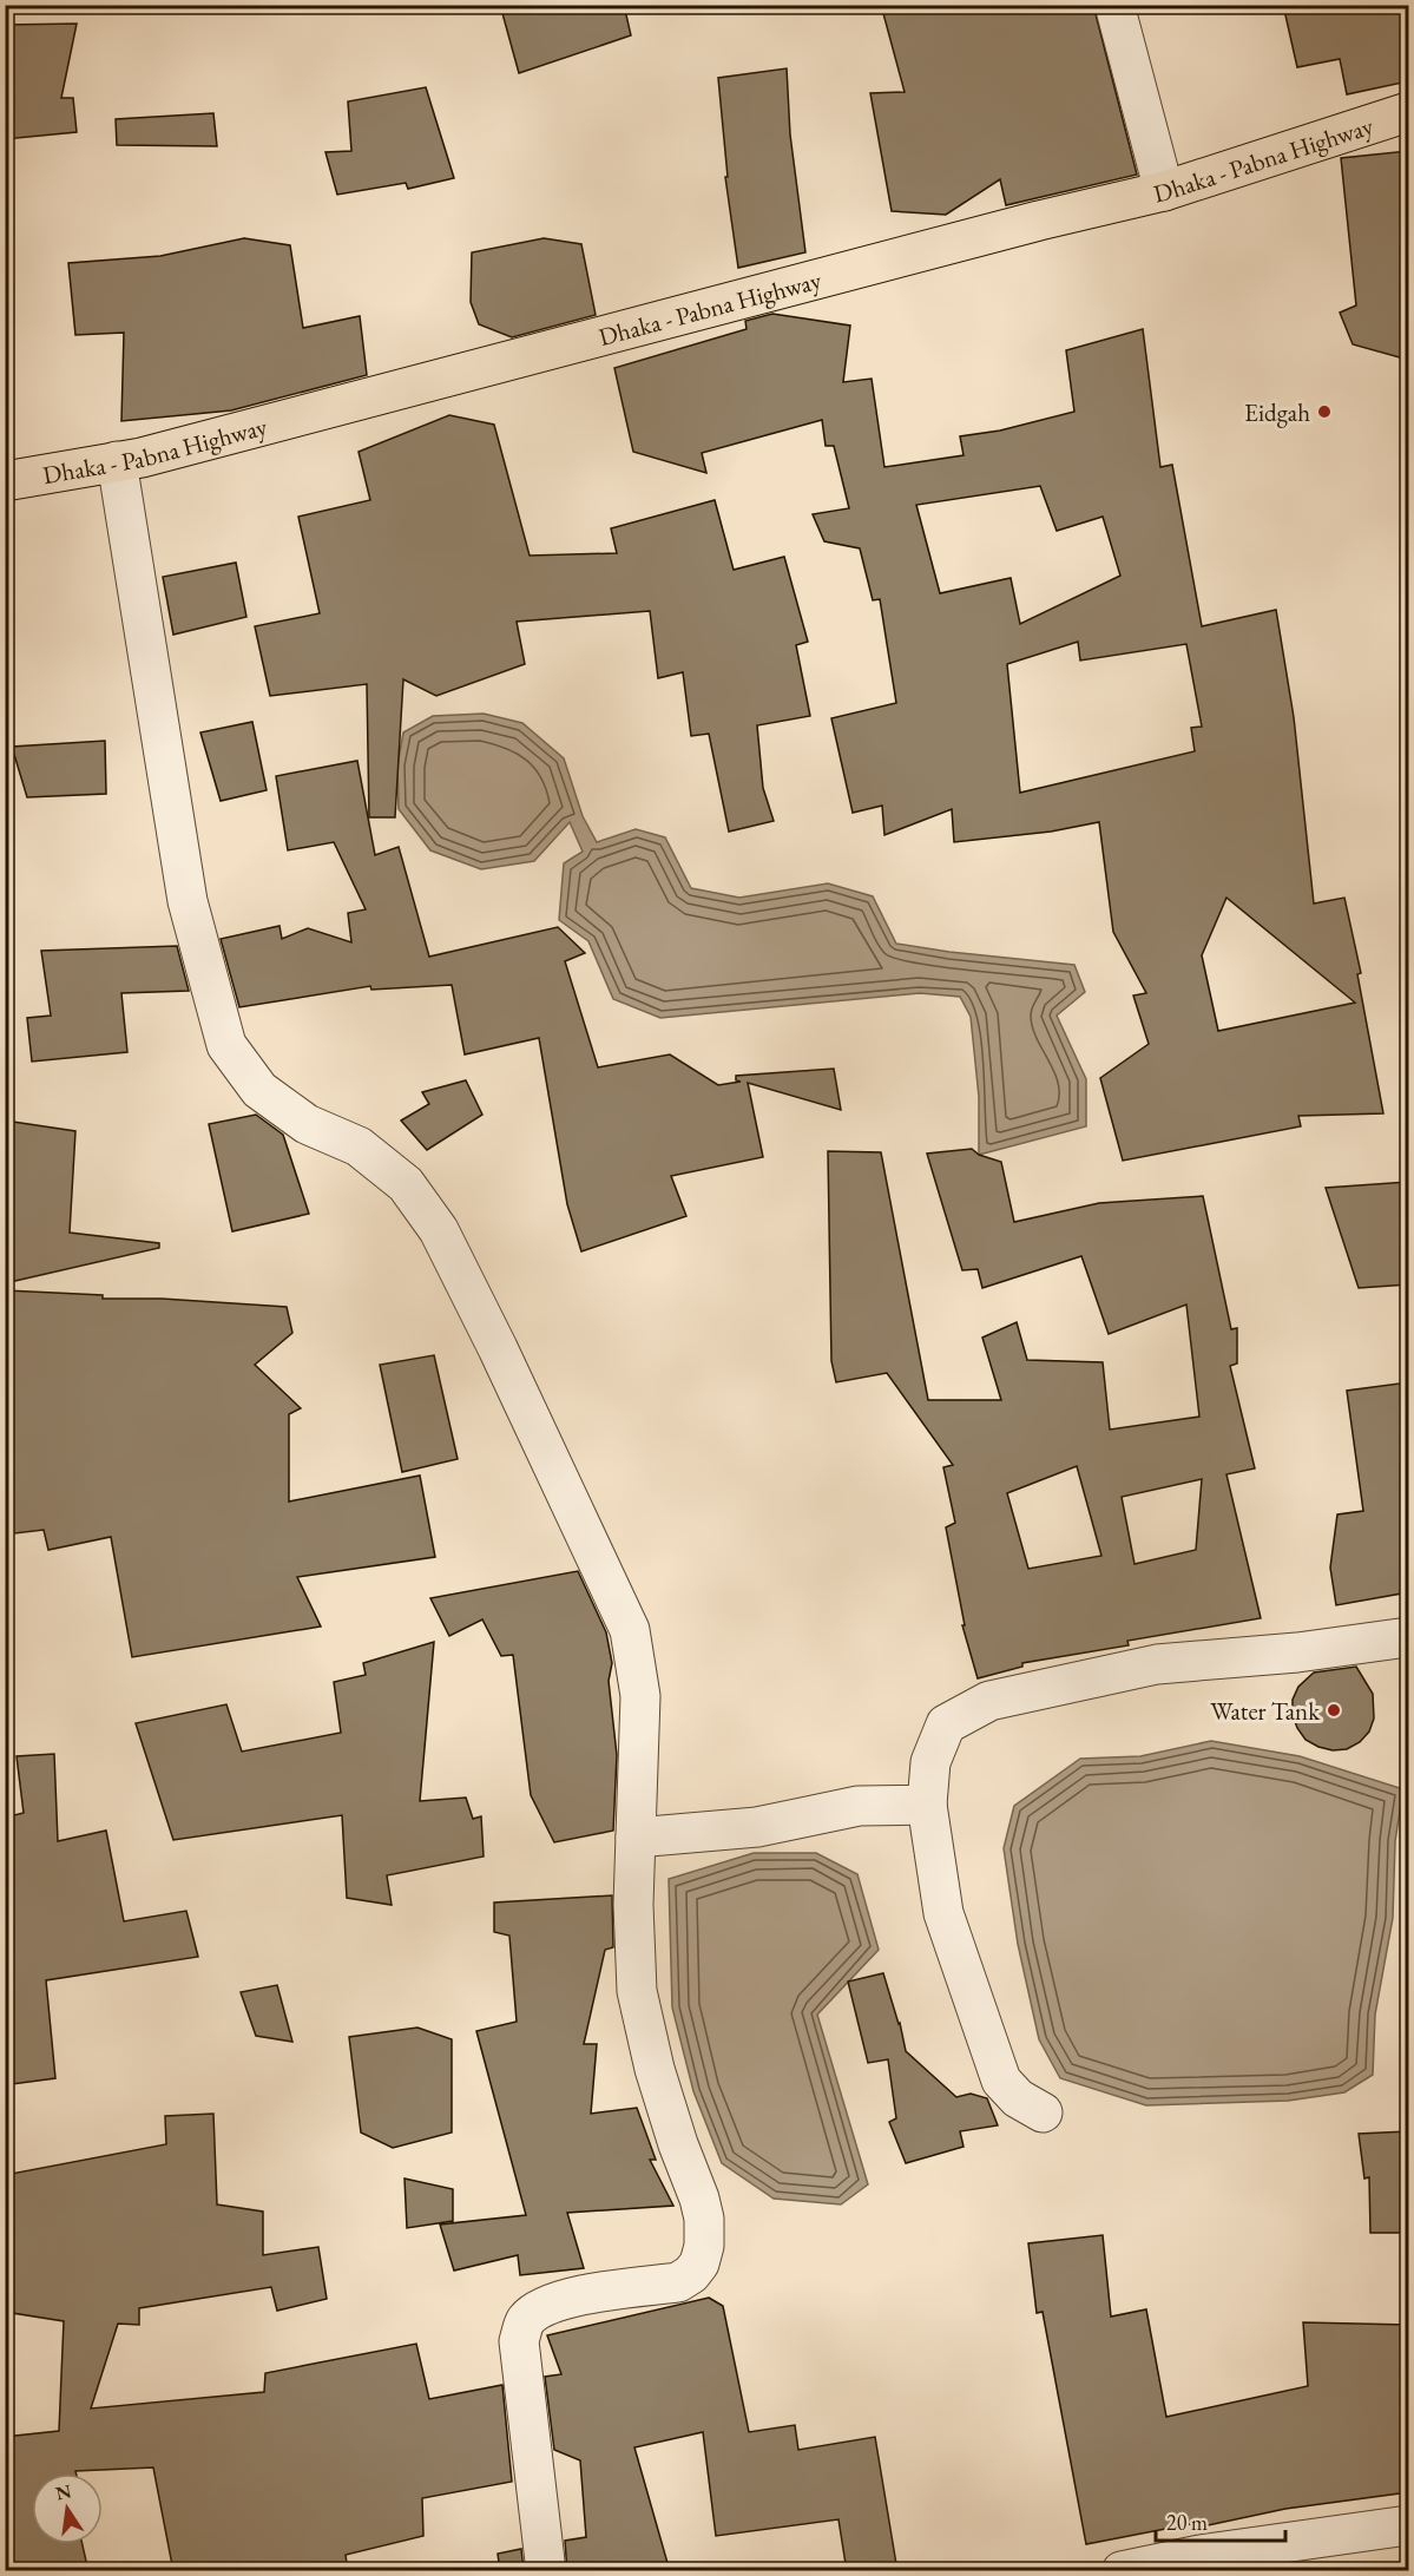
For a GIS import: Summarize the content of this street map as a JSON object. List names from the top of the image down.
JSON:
{
  "streets": {
    "main road": ["Dhaka - Pabna Highway"]
  },
  "places": ["Eidgah", "Water Tank"],
  "scale_bar": "20 m",
  "north": "top"
}
